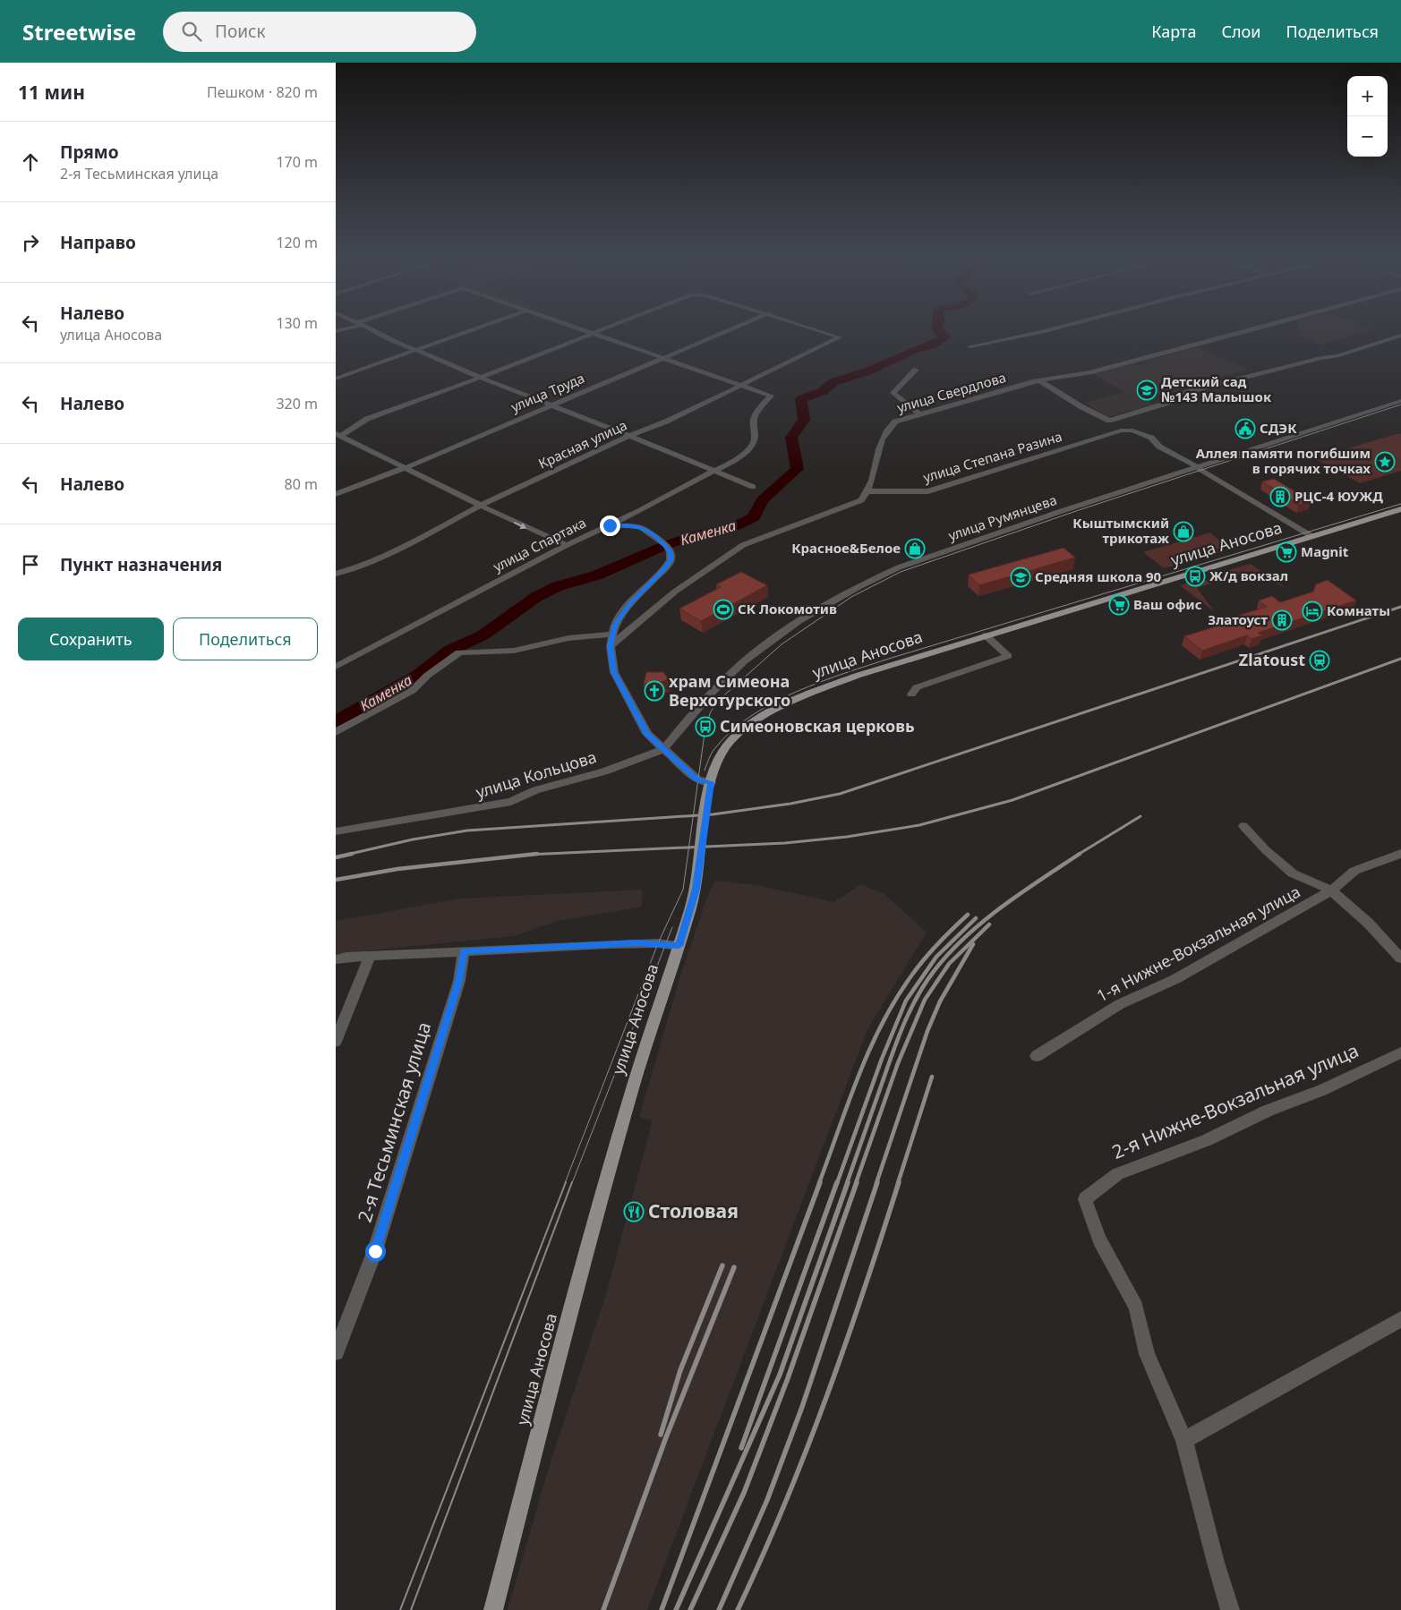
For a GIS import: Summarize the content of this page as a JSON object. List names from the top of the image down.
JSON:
{
  "streets": {
    "main road": ["улица Аносова"],
    "street": [
      "улица Труда",
      "улица Свердлова",
      "Красная улица",
      "улица Степана Разина",
      "улица Румянцева",
      "улица Спартака",
      "улица Кольцова",
      "1-я Нижне-Вокзальная улица",
      "2-я Нижне-Вокзальная улица",
      "2-я Тесьминская улица"
    ]
  },
  "crossings": [
    ["улица Свердлова", "улица Степана Разина"],
    ["Красная улица", "улица Спартака"],
    ["улица Степана Разина", "улица Румянцева"],
    ["улица Румянцева", "улица Кольцова"]
  ],
  "water": ["Каменка"],
  "places": {
    "school or university": ["Детский сад №143 Малышок", "Средняя школа 90"],
    "public building": ["СДЭК"],
    "place": ["Аллея памяти погибшим в горячих точках"],
    "building": ["РЦС-4 ЮУЖД", "Златоуст"],
    "shop": ["Кыштымский трикотаж", "Красное&Белое"],
    "supermarket": ["Magnit", "Ваш офис"],
    "bus stop": ["Ж/д вокзал", "Симеоновская церковь"],
    "sports": ["СК Локомотив"],
    "hotel": ["Комнаты"],
    "station": ["Zlatoust"],
    "church": ["храм Симеона Верхотурского"],
    "restaurant": ["Столовая"]
  },
  "page": {
    "header": "Streetwise",
    "search": "Поиск",
    "nav": ["Карта", "Слои", "Поделиться"],
    "heading": ["11 мин", "Пешком · 820 m"],
    "map_buttons": ["+", "−"],
    "list": [
      ["Прямо", "2-я Тесьминская улица", "170 m"],
      ["Направо", "120 m"],
      ["Налево", "улица Аносова", "130 m"],
      ["Налево", "320 m"],
      ["Налево", "80 m"],
      "Пункт назначения"
    ],
    "buttons": ["Сохранить", "Поделиться"]
  }
}
